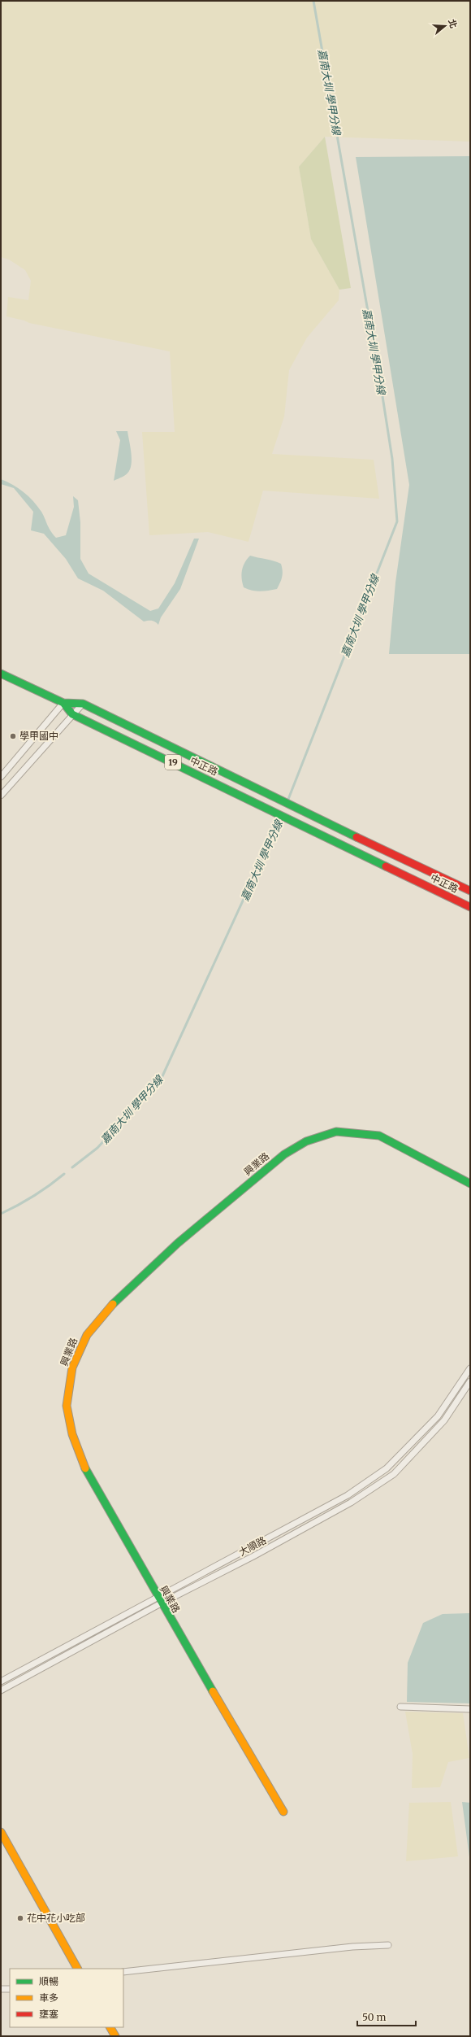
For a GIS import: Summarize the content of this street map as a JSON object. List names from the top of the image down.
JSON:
{
  "streets": {
    "main road": ["19", "中正路", "興業路"],
    "street": ["大順路"]
  },
  "crossings": [
    ["19", "中正路"],
    ["興業路", "大順路"]
  ],
  "water": ["嘉南大圳 學甲分線"],
  "places": ["學甲國中", "花中花小吃部"],
  "legend": ["順暢", "車多", "壅塞"],
  "scale_bar": "50 m",
  "north": "right"
}
